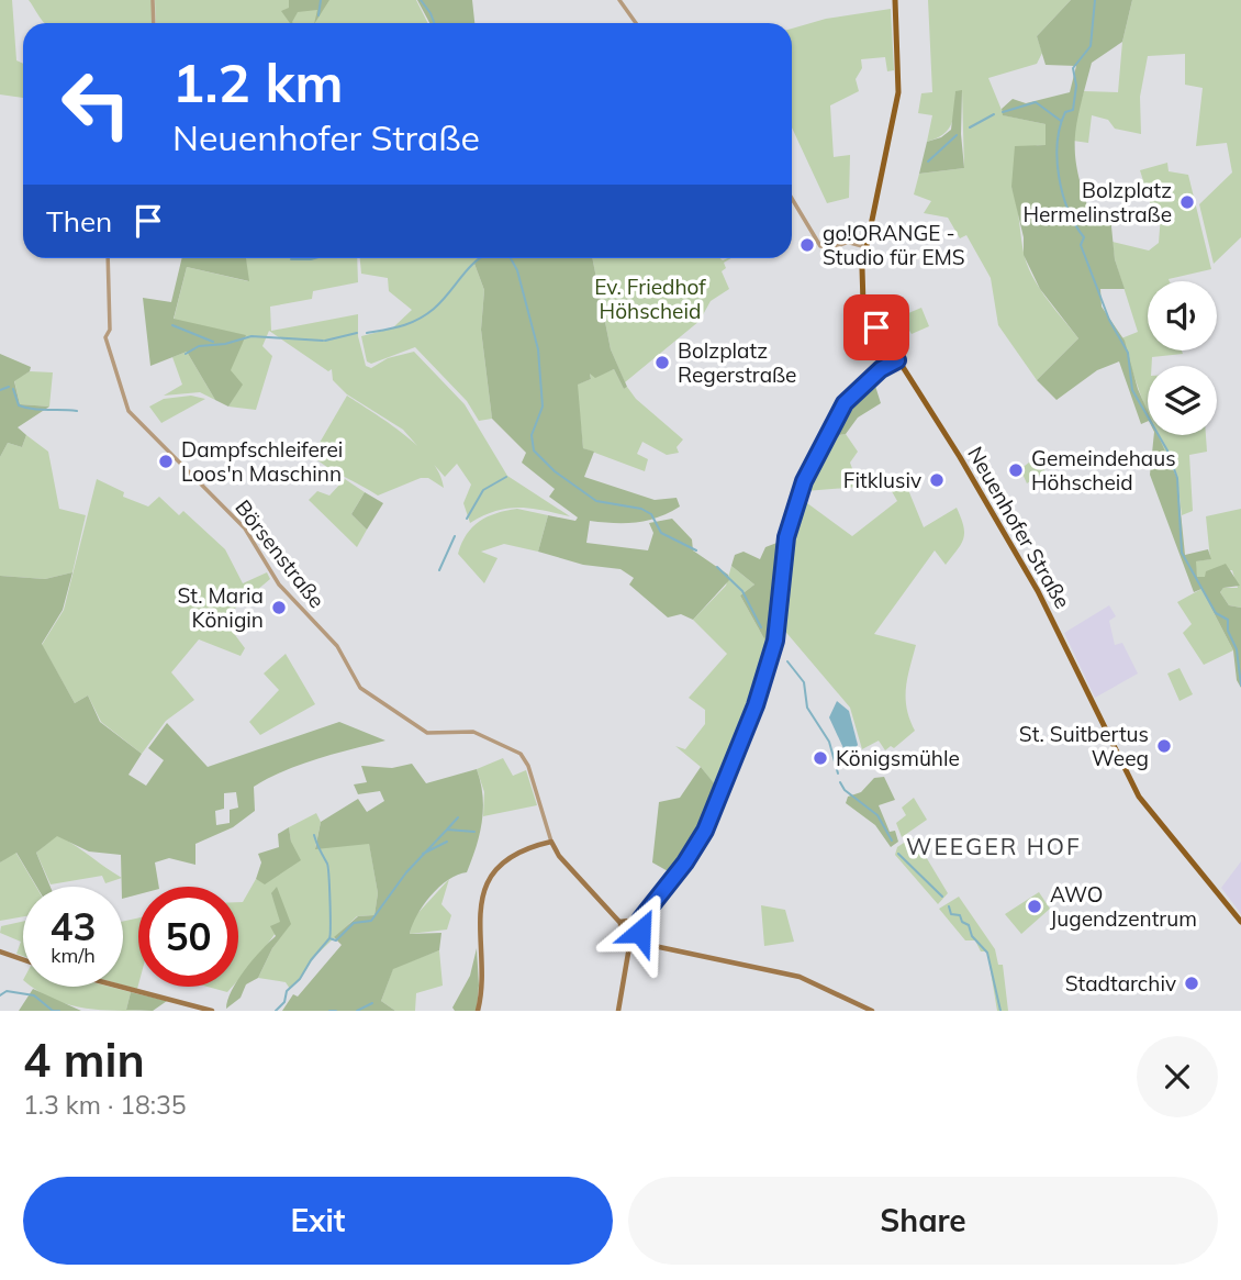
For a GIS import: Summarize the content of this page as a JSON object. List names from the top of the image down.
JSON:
{
  "streets": {
    "main road": ["Neuenhofer Straße"],
    "street": ["Börsenstraße"]
  },
  "districts": ["WEEGER HOF"],
  "parks": ["Ev. Friedhof Höhscheid"],
  "places": [
    "Bolzplatz Hermelinstraße",
    "go!ORANGE - Studio für EMS",
    "Bolzplatz Regerstraße",
    "Dampfschleiferei Loos'n Maschinn",
    "Gemeindehaus Höhscheid",
    "Fitklusiv",
    "St. Maria Königin",
    "St. Suitbertus Weeg",
    "Königsmühle",
    "AWO Jugendzentrum",
    "Stadtarchiv"
  ],
  "page": {
    "turn": ["1.2 km", "Neuenhofer Straße"],
    "then": "Then",
    "speed": "43 km/h",
    "limit": "50",
    "heading": ["4 min", "1.3 km · 18:35"],
    "buttons": ["Exit", "Share"]
  }
}
